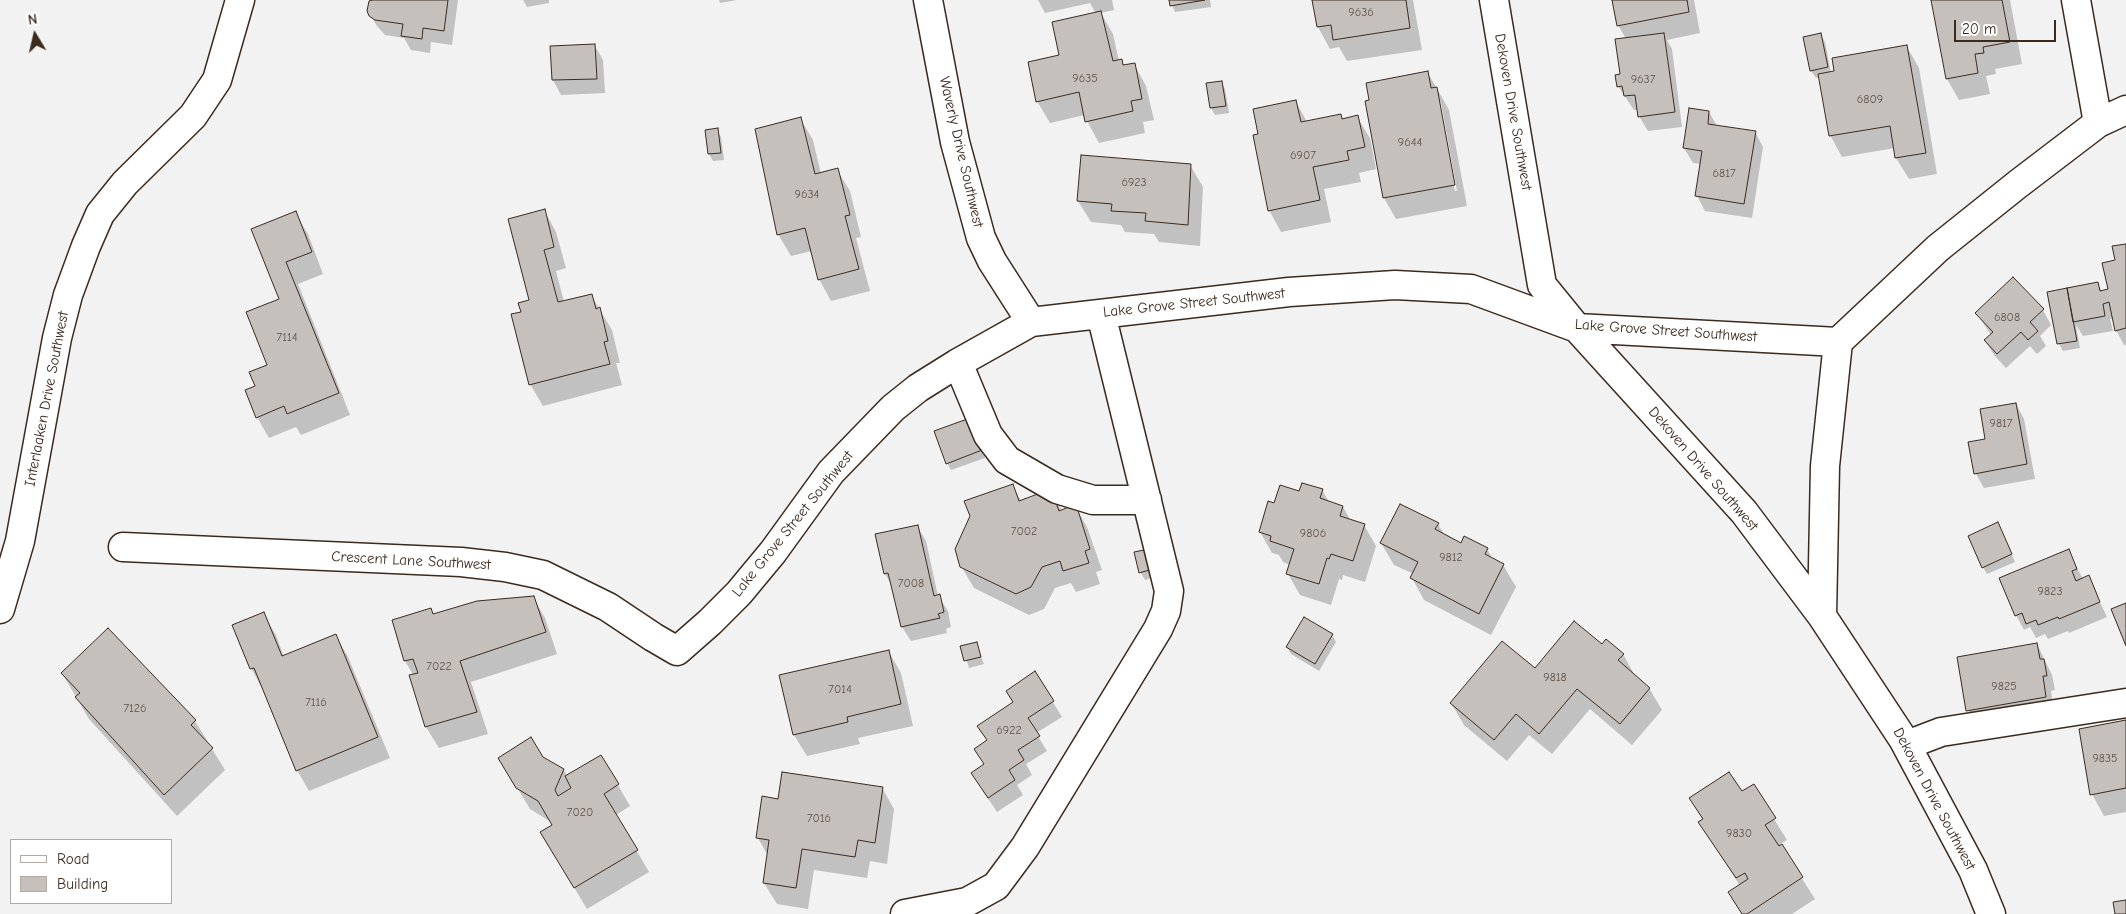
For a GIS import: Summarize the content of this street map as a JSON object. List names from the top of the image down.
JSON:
{
  "streets": {
    "street": [
      "Dekoven Drive Southwest",
      "Waverly Drive Southwest",
      "Lake Grove Street Southwest",
      "Interlaaken Drive Southwest",
      "Crescent Lane Southwest"
    ]
  },
  "crossings": [
    ["Dekoven Drive Southwest", "Lake Grove Street Southwest"],
    ["Waverly Drive Southwest", "Lake Grove Street Southwest"],
    ["Lake Grove Street Southwest", "Crescent Lane Southwest"]
  ],
  "house_numbers": [
    "9636",
    "9635",
    "9637",
    "6809",
    "9644",
    "6907",
    "6817",
    "6923",
    "9634",
    "6808",
    "7114",
    "9817",
    "7002",
    "9806",
    "9812",
    "7008",
    "9823",
    "7022",
    "9818",
    "9825",
    "7014",
    "7116",
    "7126",
    "6922",
    "9835",
    "7020",
    "7016",
    "9830"
  ],
  "legend": ["Road", "Building"],
  "scale_bar": "20 m",
  "north": "top"
}
